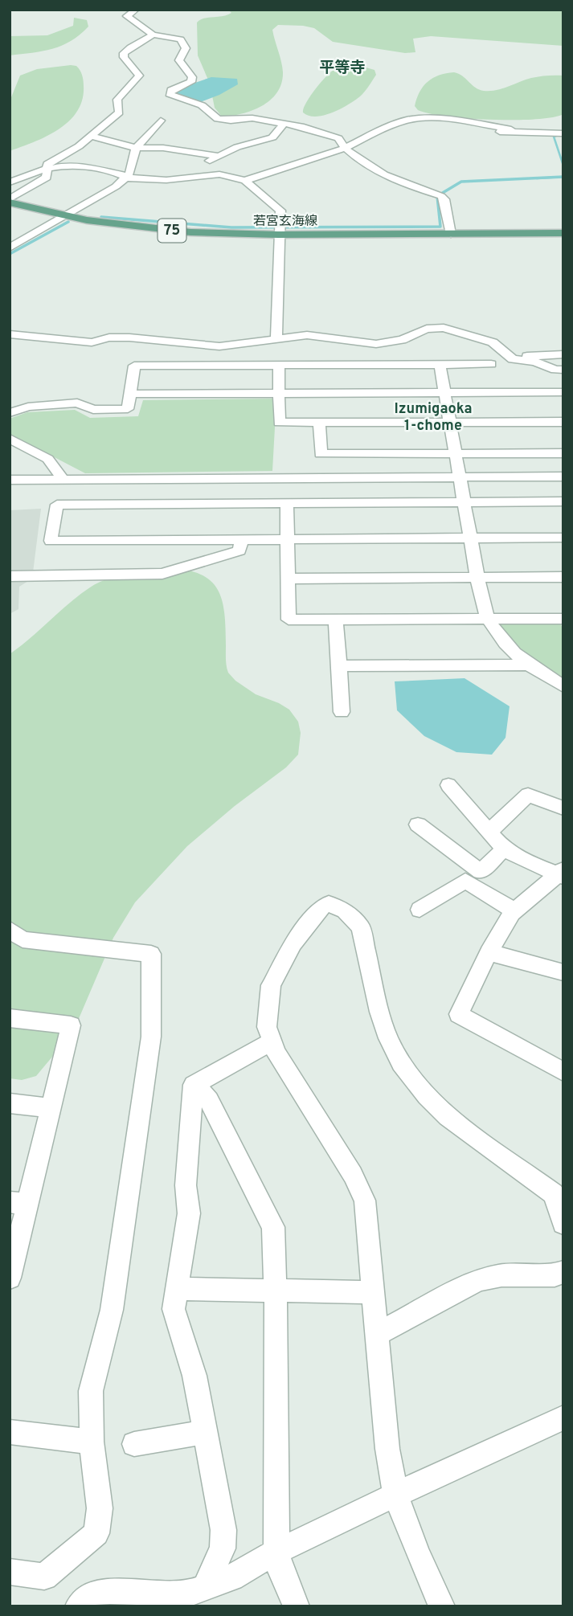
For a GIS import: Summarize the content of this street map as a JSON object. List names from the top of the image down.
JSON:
{
  "streets": {
    "main road": ["若宮玄海線", "75"]
  },
  "districts": ["平等寺", "Izumigaoka 1-chome"]
}
